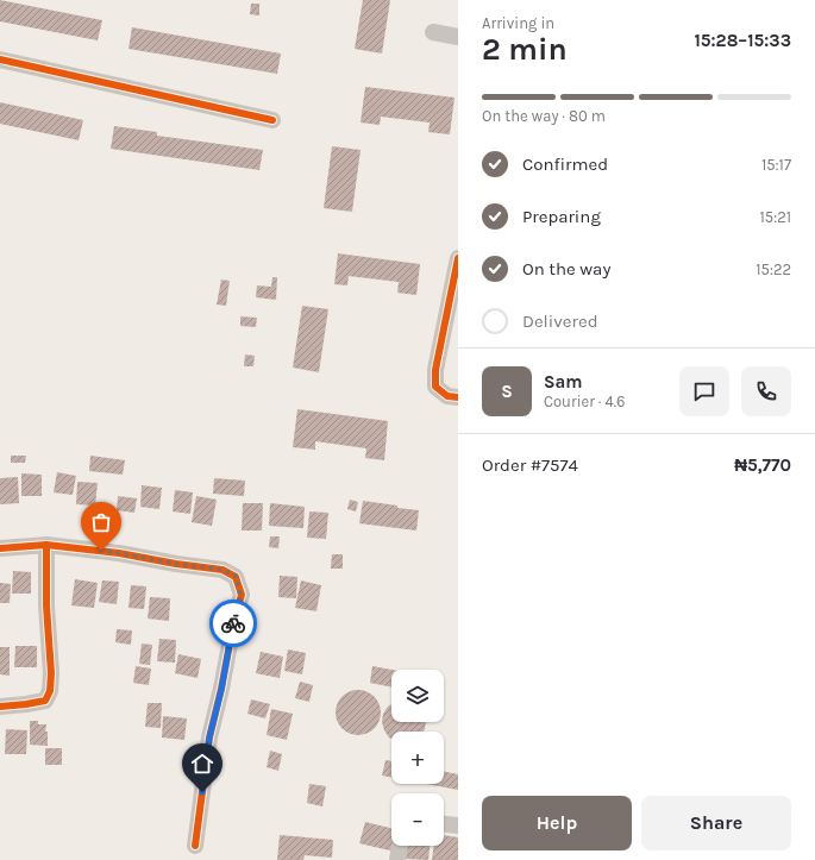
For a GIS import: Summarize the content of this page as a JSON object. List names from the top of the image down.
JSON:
{
  "page": {
    "heading": ["2 min", "Arriving in", "15:28–15:33"],
    "panel": [
      "Sam",
      "Courier · 4.6",
      "Order #7574",
      "₦5,770"
    ],
    "bar": "On the way · 80 m",
    "list": [
      ["Confirmed", "15:17"],
      ["Preparing", "15:21"],
      ["On the way", "15:22"],
      "Delivered"
    ],
    "round": "S",
    "map_buttons": ["+", "−"],
    "buttons": ["Help", "Share"]
  }
}
